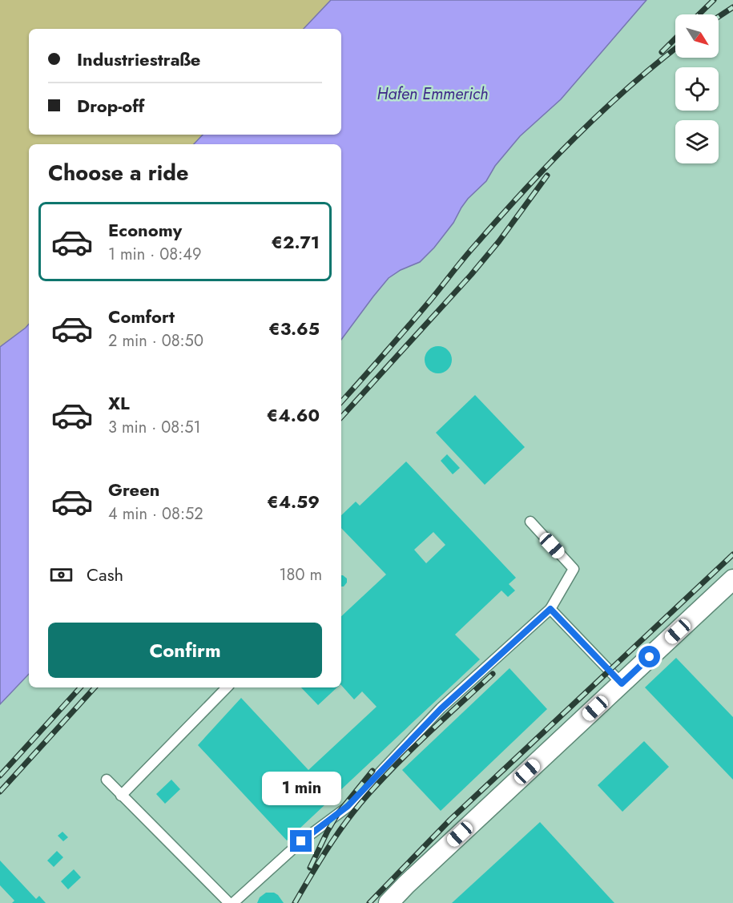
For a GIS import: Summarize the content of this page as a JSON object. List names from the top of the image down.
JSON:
{
  "water": ["Hafen Emmerich"],
  "north": "bottom right",
  "page": {
    "banner": ["Industriestraße", "Drop-off"],
    "heading": "Choose a ride",
    "list": [
      {
        "name": "Economy",
        "note": "1 min · 08:49",
        "value": "€2.71"
      },
      {
        "name": "Comfort",
        "note": "2 min · 08:50",
        "value": "€3.65"
      },
      {
        "name": "XL",
        "note": "3 min · 08:51",
        "value": "€4.60"
      },
      {
        "name": "Green",
        "note": "4 min · 08:52",
        "value": "€4.59"
      }
    ],
    "pay": ["Cash", "180 m"],
    "buttons": "Confirm",
    "bubble": "1 min"
  }
}
